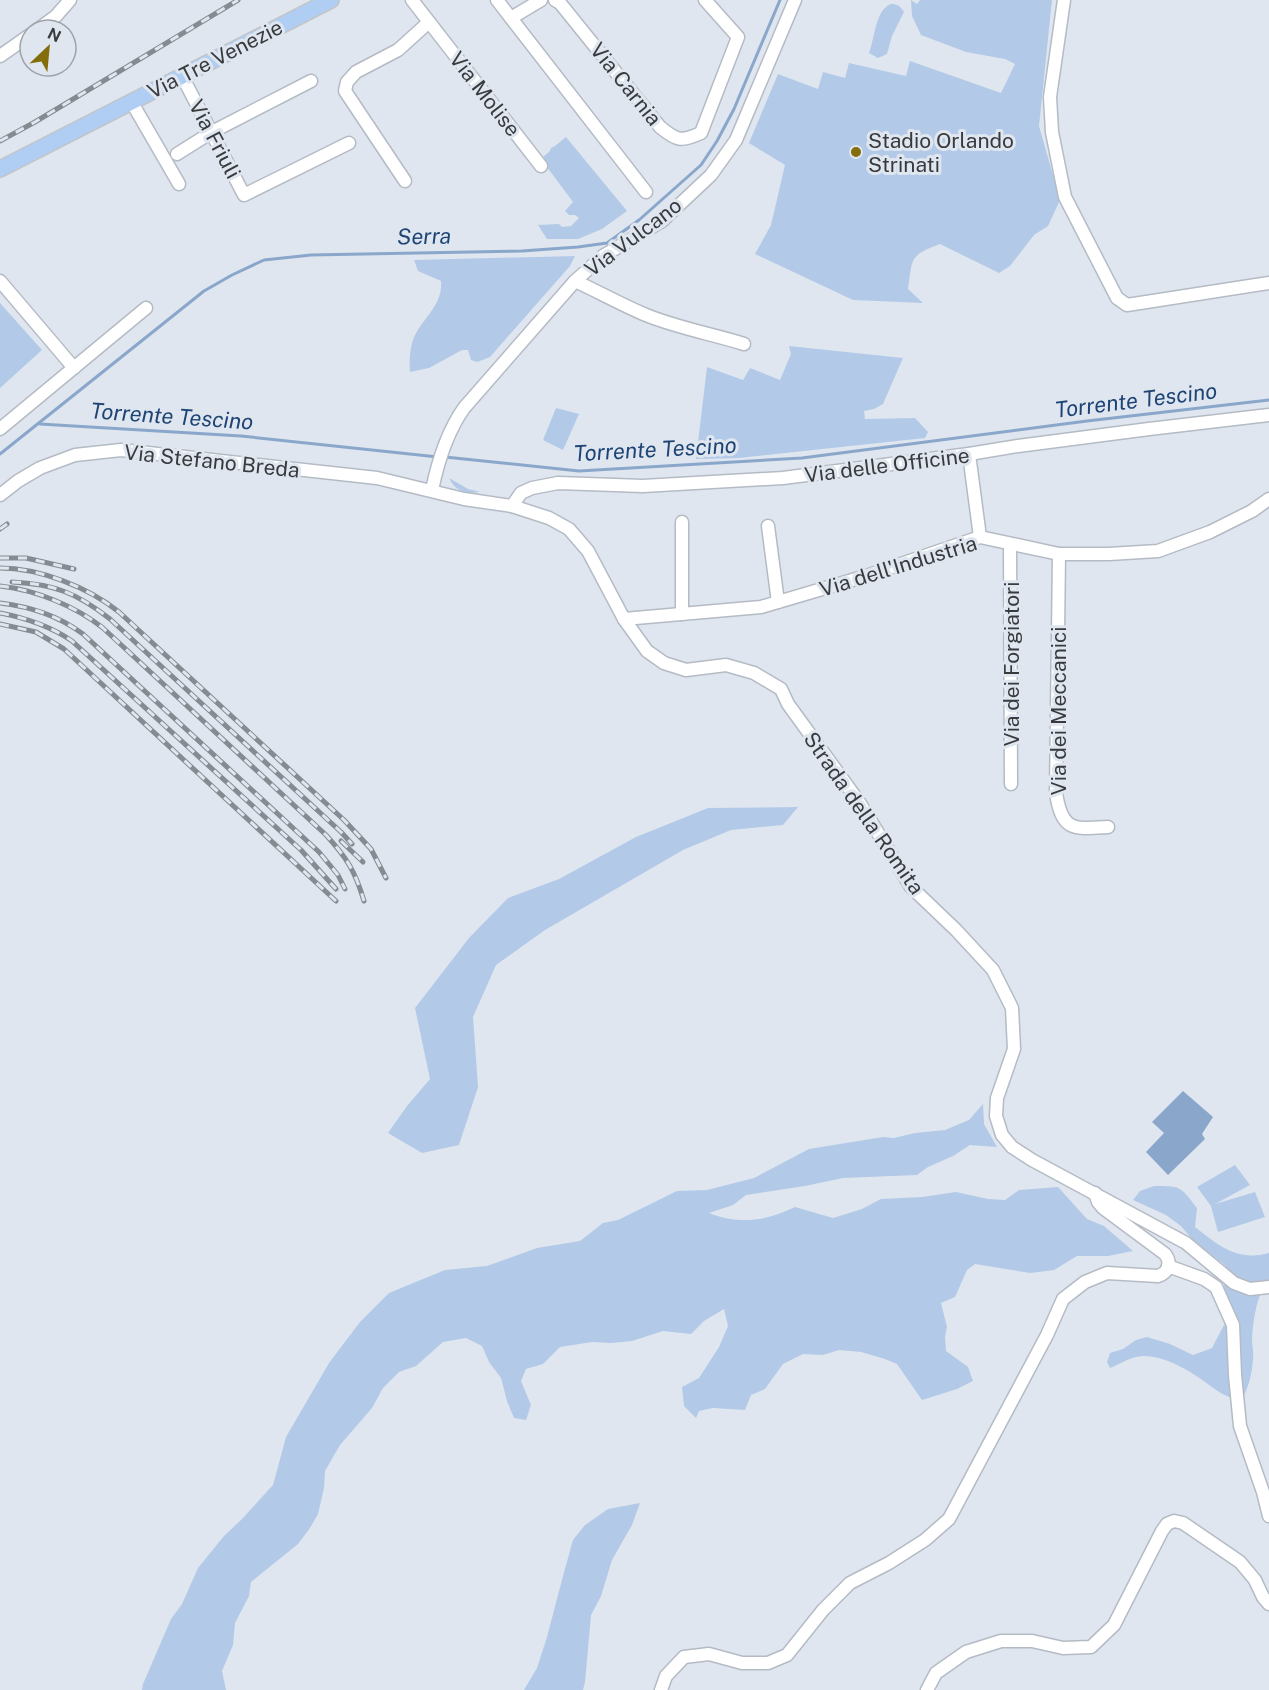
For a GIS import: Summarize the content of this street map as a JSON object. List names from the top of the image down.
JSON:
{
  "streets": {
    "main road": ["Via Tre Venezie"],
    "street": [
      "Via Carnia",
      "Via Molise",
      "Via Friuli",
      "Via Vulcano",
      "Via Stefano Breda",
      "Via delle Officine",
      "Via dell'Industria",
      "Via dei Forgiatori",
      "Via dei Meccanici",
      "Strada della Romita"
    ]
  },
  "crossings": [
    ["Via Tre Venezie", "Via Friuli"],
    ["Via Vulcano", "Via Stefano Breda"],
    ["Via Vulcano", "Strada della Romita"],
    ["Via Stefano Breda", "Strada della Romita"],
    ["Via delle Officine", "Strada della Romita"],
    ["Via dell'Industria", "Via dei Forgiatori"],
    ["Via dell'Industria", "Via dei Meccanici"],
    ["Via dell'Industria", "Strada della Romita"]
  ],
  "water": ["Serra", "Torrente Tescino"],
  "places": ["Stadio Orlando Strinati"],
  "north": "top right"
}
